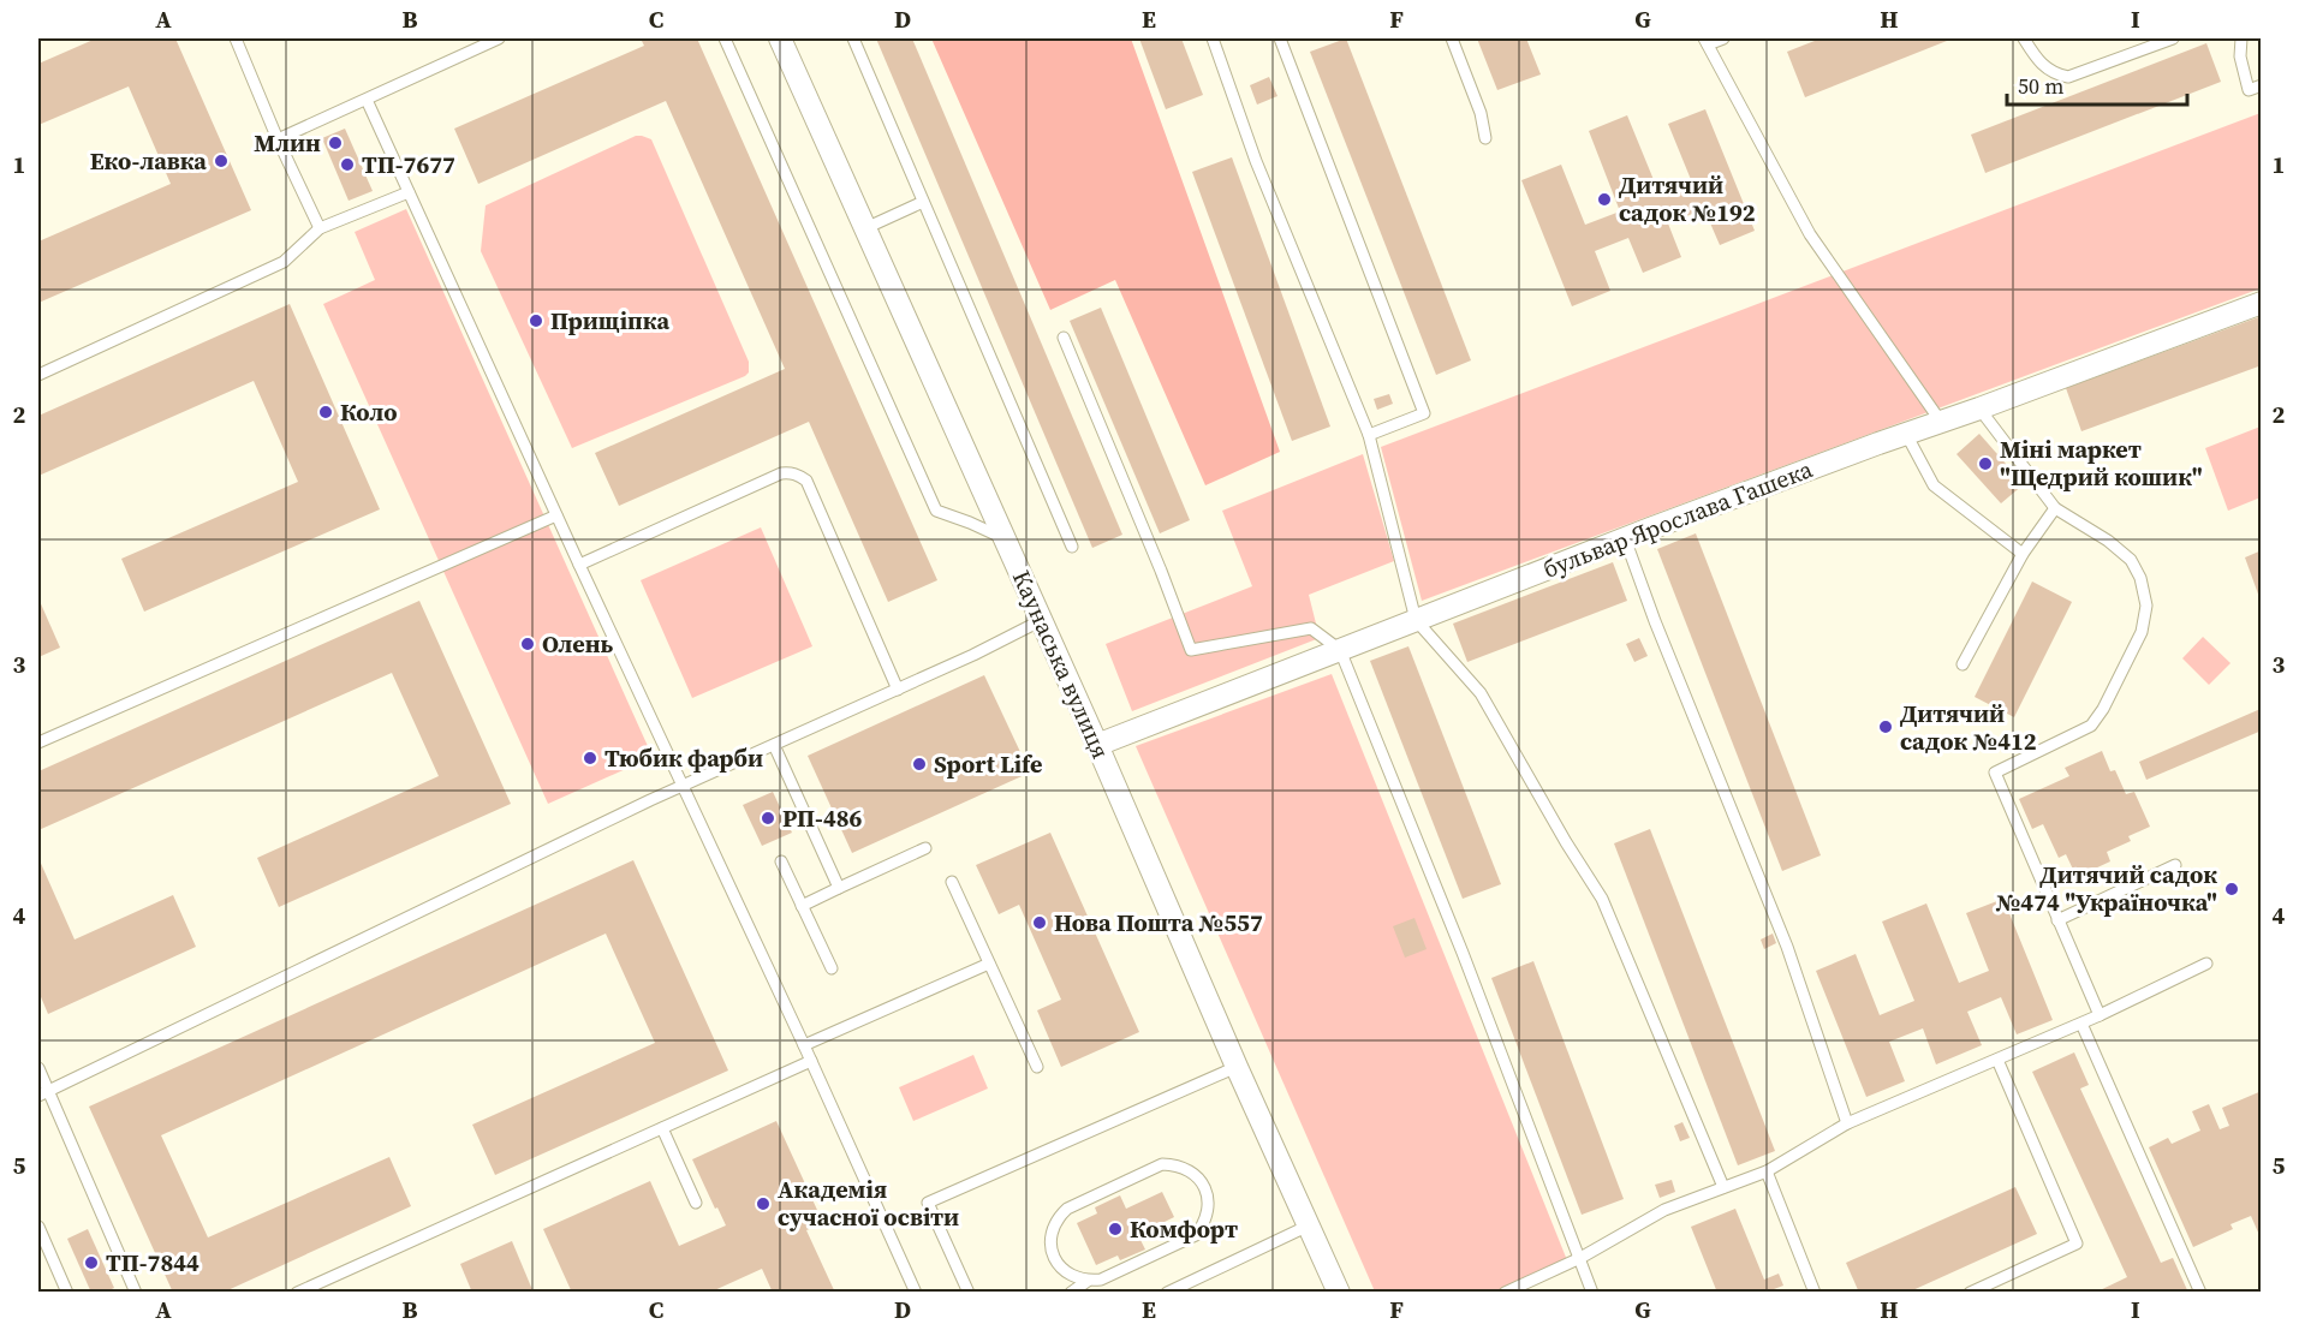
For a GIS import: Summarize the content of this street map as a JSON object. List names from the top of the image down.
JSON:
{
  "streets": {
    "street": ["бульвар Ярослава Гашека", "Каунаська вулиця"]
  },
  "crossings": [
    ["бульвар Ярослава Гашека", "Каунаська вулиця"]
  ],
  "places": [
    "Млин",
    "Еко-лавка",
    "ТП-7677",
    "Дитячий садок №192",
    "Прищіпка",
    "Коло",
    "Міні маркет \"Щедрий кошик\"",
    "Олень",
    "Дитячий садок №412",
    "Тюбик фарби",
    "Sport Life",
    "РП-486",
    "Дитячий садок №474 \"Україночка\"",
    "Нова Пошта №557",
    "Академія сучасної освіти",
    "Комфорт",
    "ТП-7844"
  ],
  "scale_bar": "50 m",
  "grid": {
    "columns": [
      "A",
      "B",
      "C",
      "D",
      "E",
      "F",
      "G",
      "H",
      "I"
    ],
    "rows": [
      "1",
      "2",
      "3",
      "4",
      "5"
    ]
  }
}
